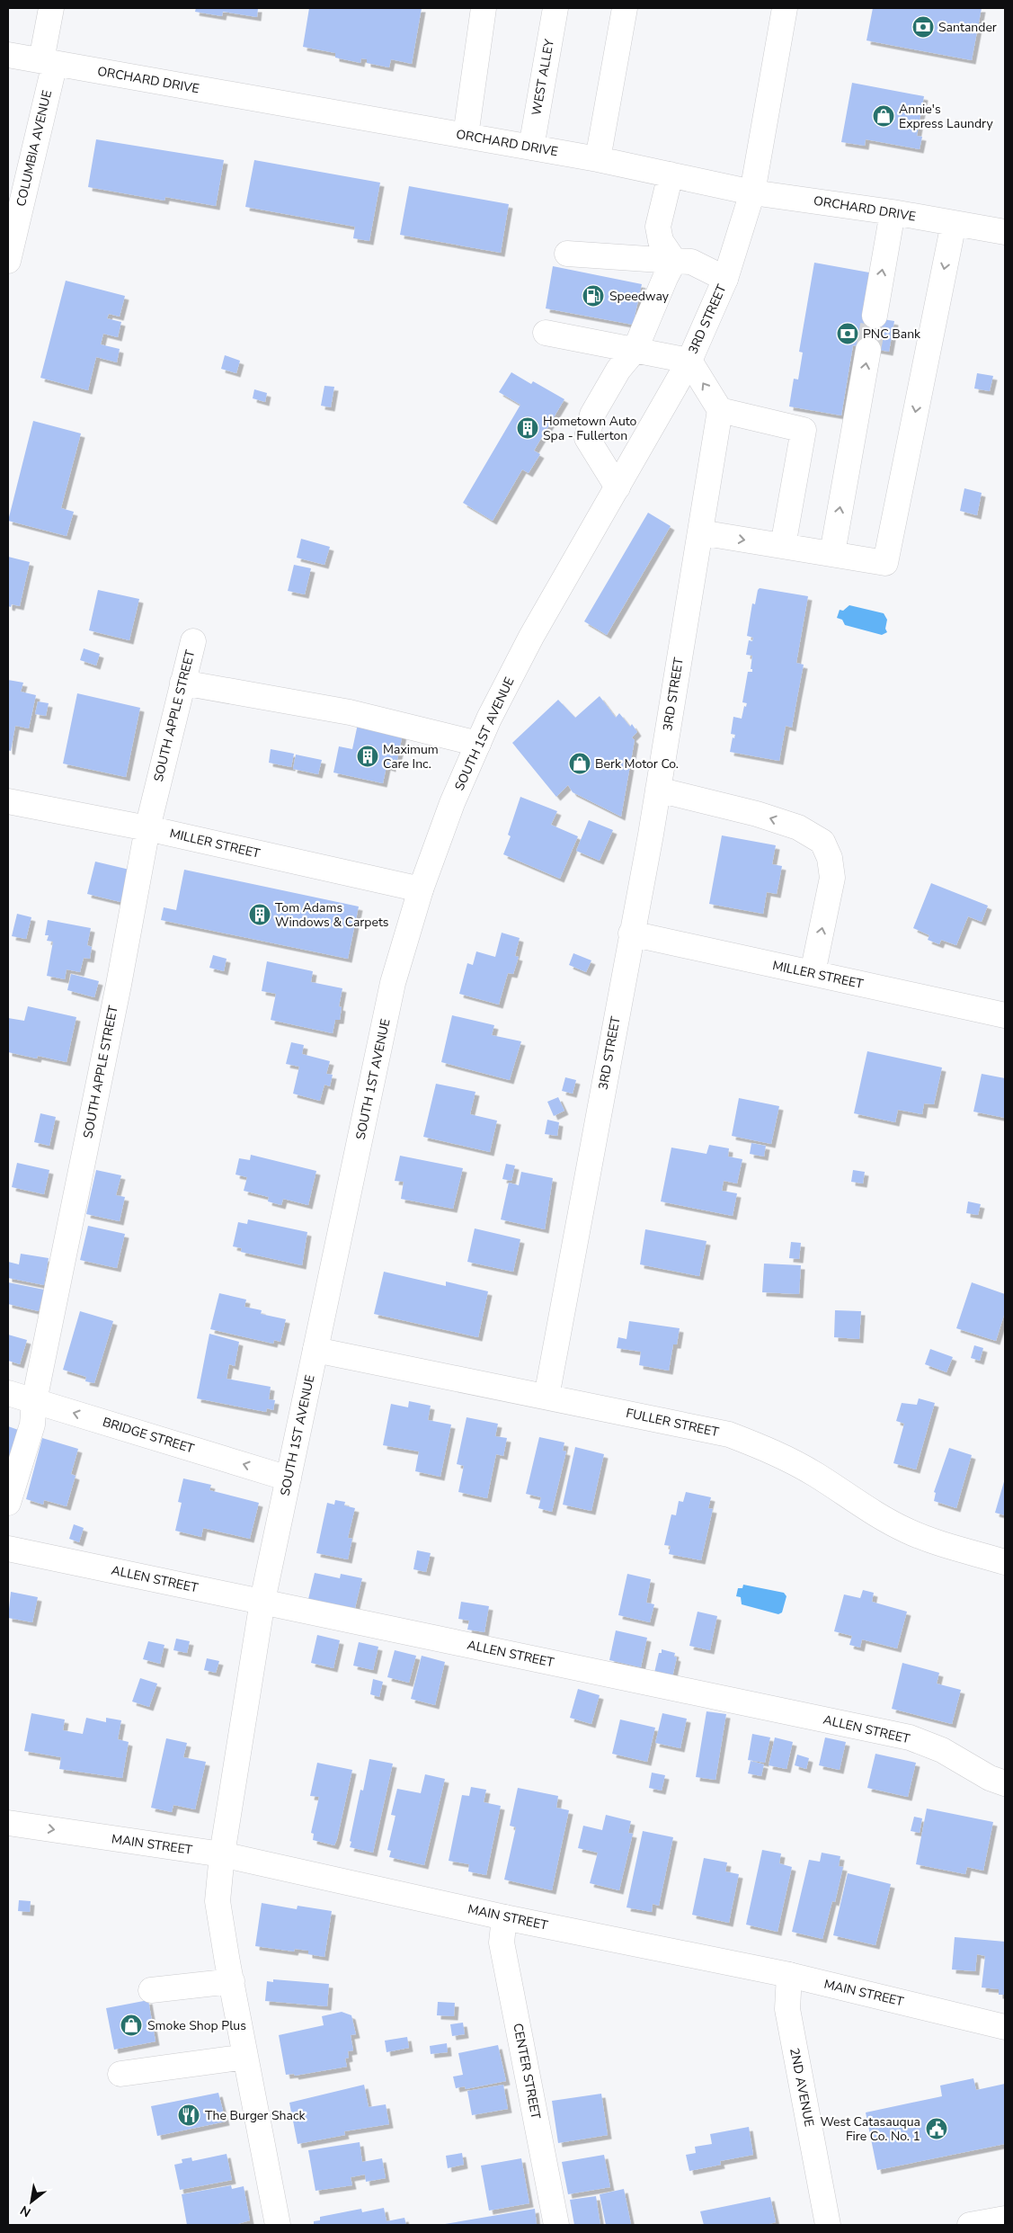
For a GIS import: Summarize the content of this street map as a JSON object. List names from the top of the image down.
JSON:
{
  "streets": {
    "street": [
      "WEST ALLEY",
      "ORCHARD DRIVE",
      "COLUMBIA AVENUE",
      "3RD STREET",
      "SOUTH APPLE STREET",
      "SOUTH 1ST AVENUE",
      "MILLER STREET",
      "FULLER STREET",
      "BRIDGE STREET",
      "ALLEN STREET",
      "MAIN STREET",
      "CENTER STREET",
      "2ND AVENUE"
    ]
  },
  "crossings": [
    ["WEST ALLEY", "ORCHARD DRIVE"],
    ["ORCHARD DRIVE", "COLUMBIA AVENUE"],
    ["ORCHARD DRIVE", "3RD STREET"],
    ["3RD STREET", "SOUTH 1ST AVENUE"],
    ["3RD STREET", "MILLER STREET"],
    ["3RD STREET", "FULLER STREET"],
    ["SOUTH APPLE STREET", "MILLER STREET"],
    ["SOUTH APPLE STREET", "BRIDGE STREET"],
    ["SOUTH 1ST AVENUE", "MILLER STREET"],
    ["SOUTH 1ST AVENUE", "FULLER STREET"],
    ["SOUTH 1ST AVENUE", "BRIDGE STREET"],
    ["SOUTH 1ST AVENUE", "ALLEN STREET"],
    ["SOUTH 1ST AVENUE", "MAIN STREET"],
    ["MAIN STREET", "CENTER STREET"],
    ["MAIN STREET", "2ND AVENUE"]
  ],
  "one_way": ["BRIDGE STREET"],
  "places": {
    "bank": ["Santander", "PNC Bank"],
    "shop": ["Annie's Express Laundry", "Berk Motor Co.", "Smoke Shop Plus"],
    "fuel station": ["Speedway"],
    "building": ["Hometown Auto Spa - Fullerton", "Maximum Care Inc.", "Tom Adams Windows & Carpets"],
    "restaurant": ["The Burger Shack"],
    "public building": ["West Catasauqua Fire Co. No. 1"]
  },
  "north": "bottom left"
}
